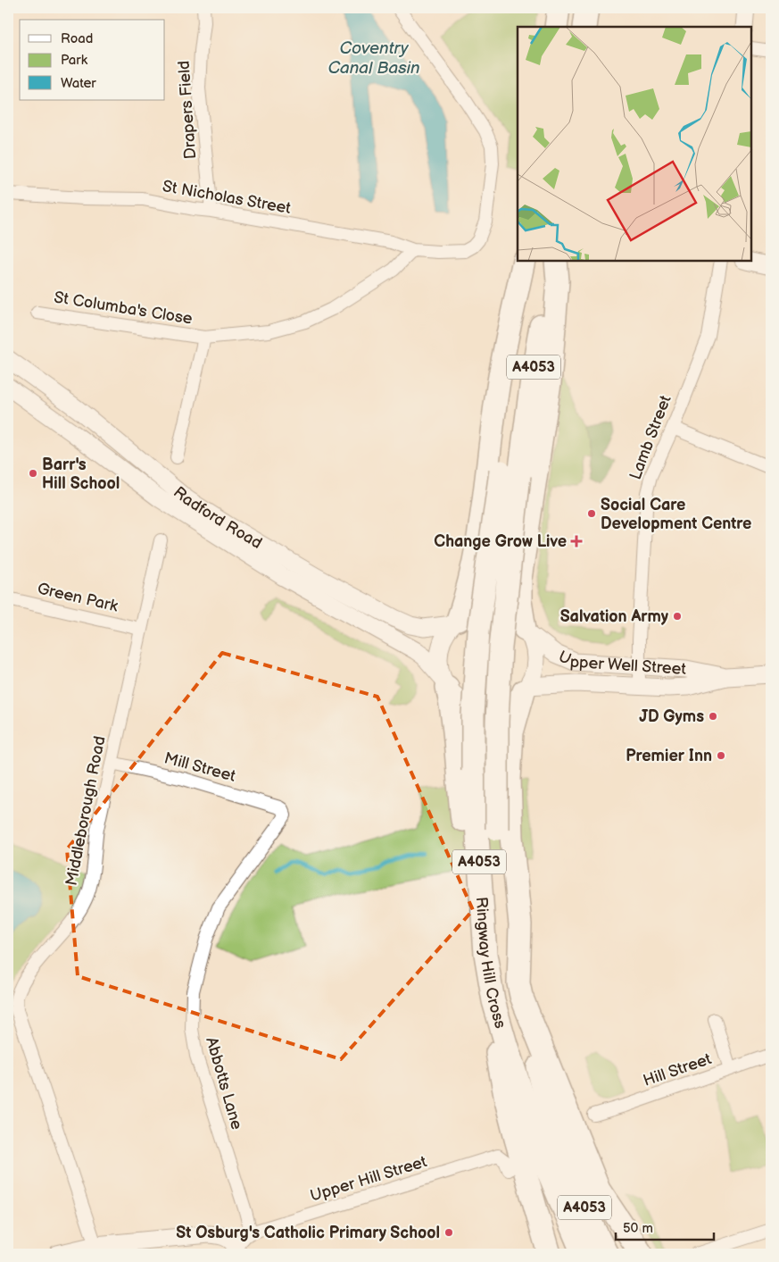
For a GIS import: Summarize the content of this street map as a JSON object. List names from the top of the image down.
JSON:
{
  "streets": {
    "highway": ["A4053", "Ringway Hill Cross"],
    "main road": ["Radford Road", "Upper Well Street"],
    "street": [
      "Drapers Field",
      "St Nicholas Street",
      "St Columba's Close",
      "Lamb Street",
      "Green Park",
      "Mill Street",
      "Middleborough Road",
      "Hill Street",
      "Abbotts Lane",
      "Upper Hill Street"
    ]
  },
  "crossings": [
    ["Drapers Field", "St Nicholas Street"],
    ["St Nicholas Street", "St Columba's Close"],
    ["A4053", "Ringway Hill Cross"],
    ["Lamb Street", "Upper Well Street"],
    ["Radford Road", "Upper Well Street"],
    ["Green Park", "Middleborough Road"],
    ["Mill Street", "Middleborough Road"],
    ["Mill Street", "Abbotts Lane"],
    ["Abbotts Lane", "Upper Hill Street"]
  ],
  "water": ["Coventry Canal Basin"],
  "places": {
    "other": [
      "Barr's Hill School",
      "Social Care Development Centre",
      "Salvation Army",
      "JD Gyms",
      "Premier Inn",
      "St Osburg's Catholic Primary School"
    ],
    "health": ["Change Grow Live"]
  },
  "legend": ["Road", "Park", "Water"],
  "scale_bar": "50 m"
}
